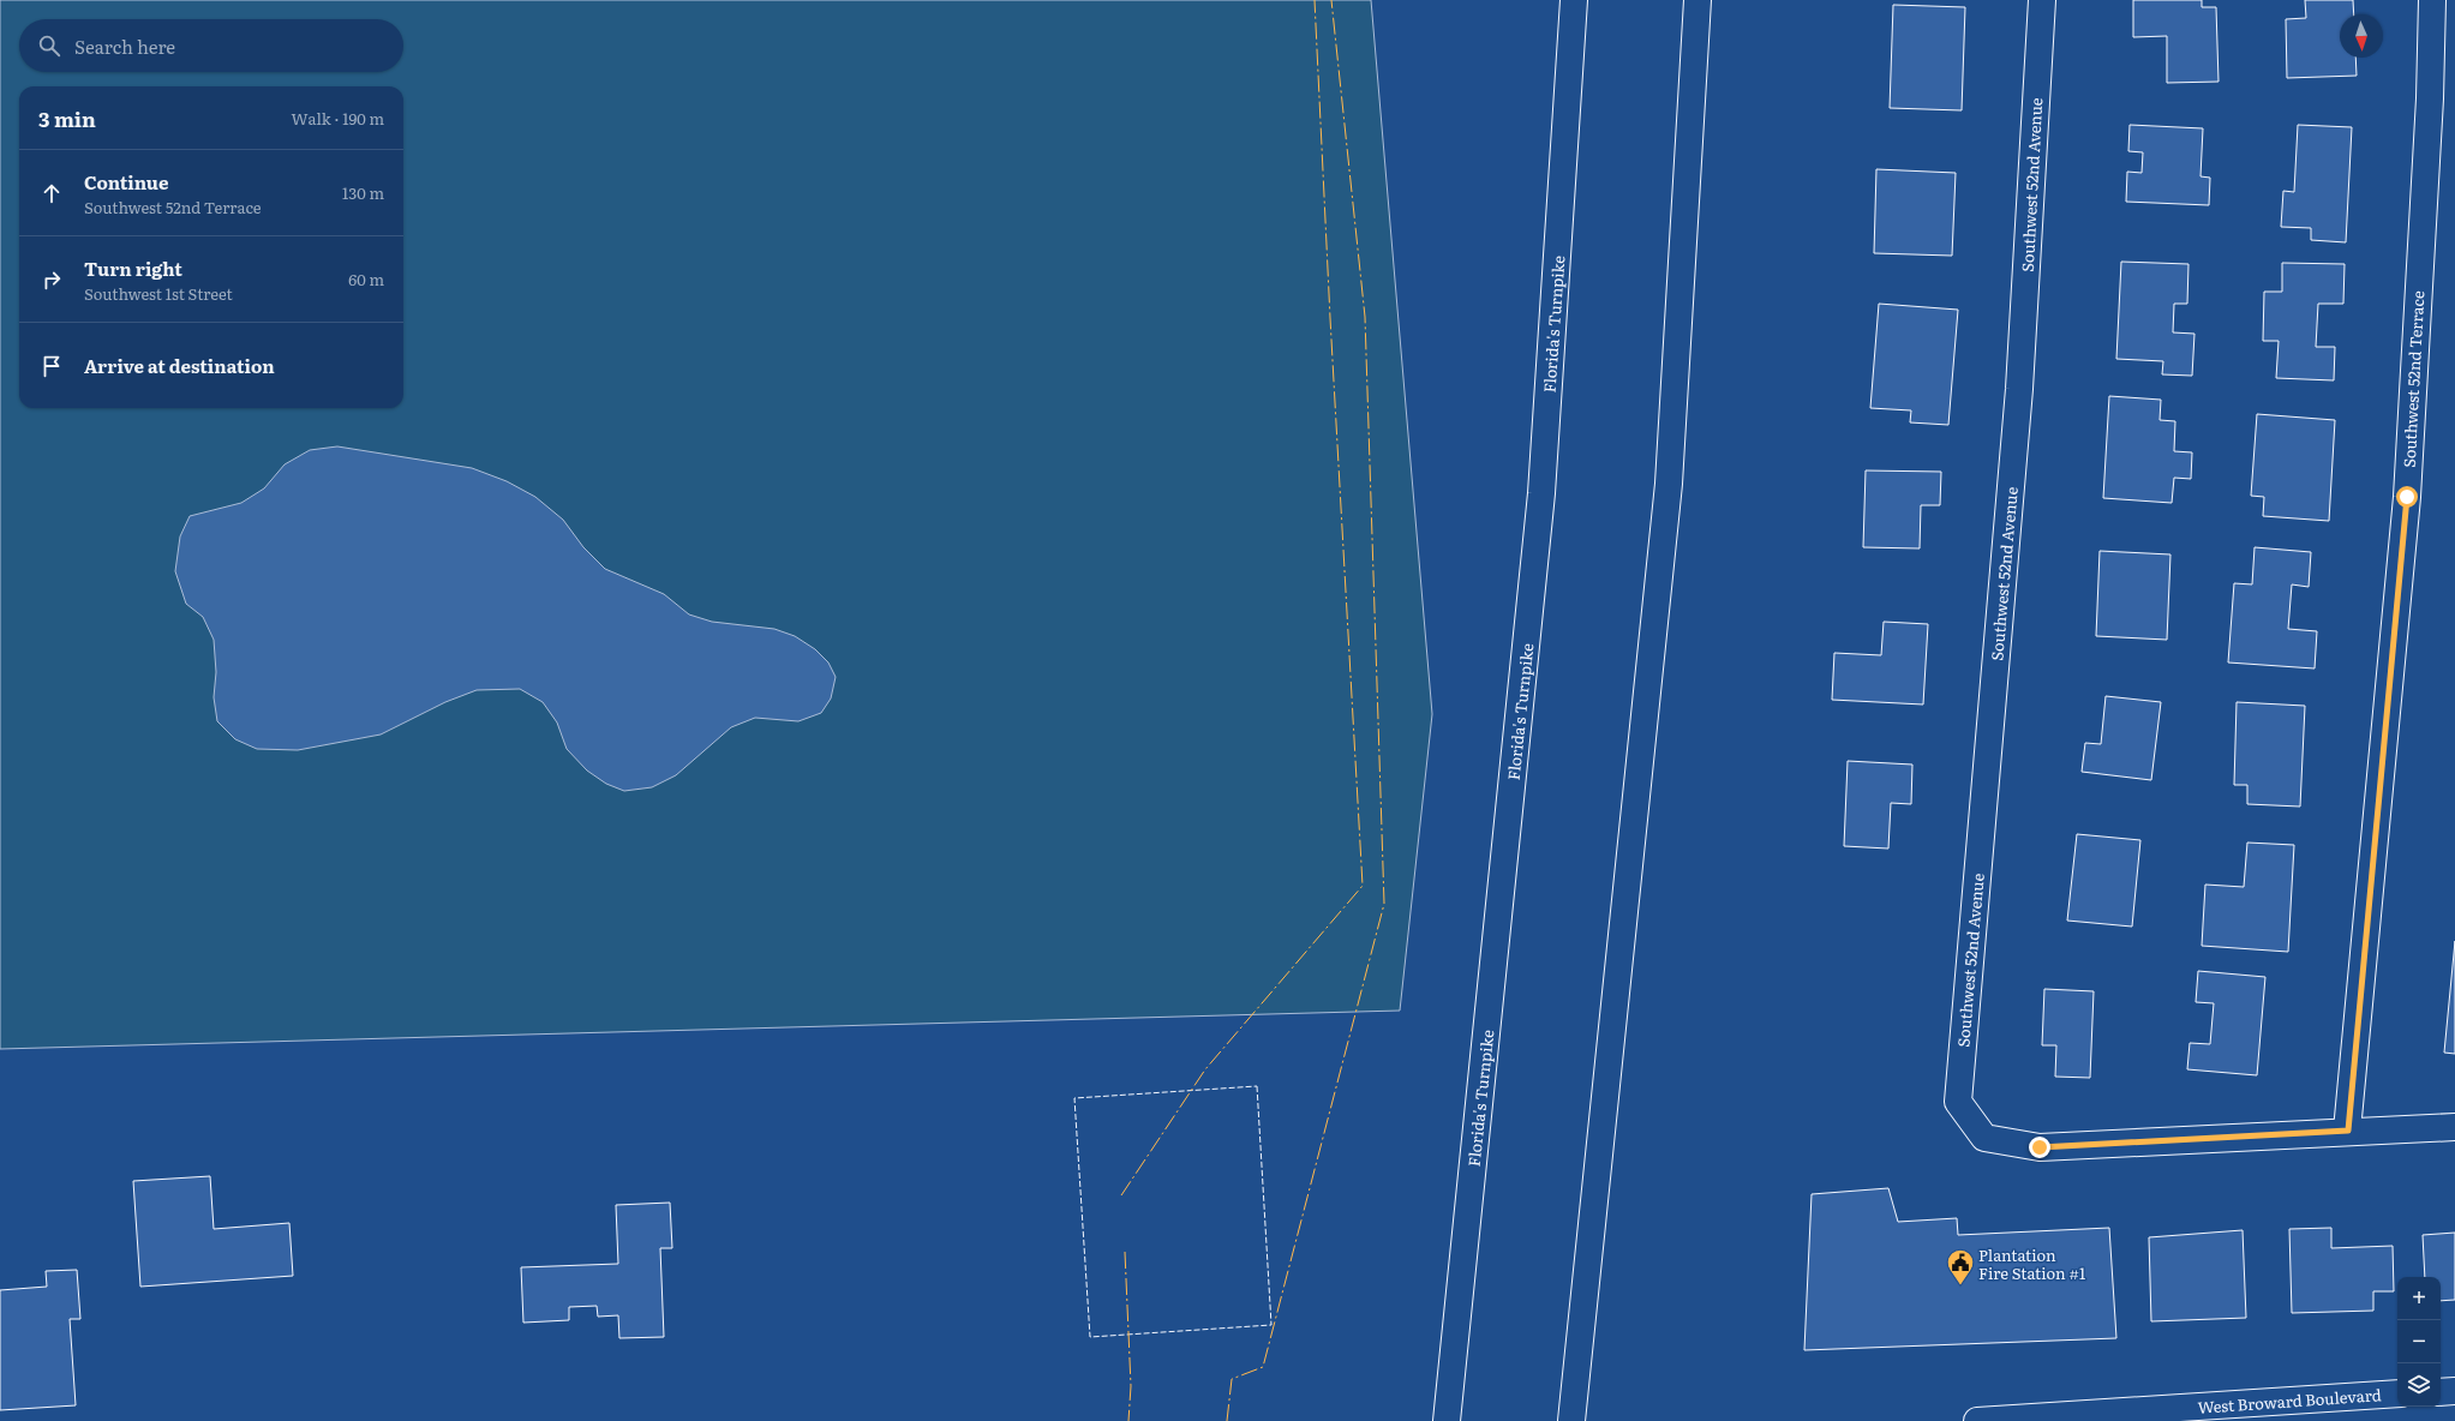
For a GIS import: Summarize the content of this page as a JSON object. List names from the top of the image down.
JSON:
{
  "streets": {
    "main road": [
      "Southwest 52nd Avenue",
      "Florida's Turnpike",
      "Southwest 52nd Terrace",
      "West Broward Boulevard"
    ]
  },
  "crossings": [
    ["Southwest 52nd Avenue", "Southwest 52nd Terrace"]
  ],
  "places": {
    "public building": ["Plantation Fire Station #1"]
  },
  "north": "bottom",
  "page": {
    "search": "Search here",
    "heading": ["3 min", "Walk · 190 m"],
    "list": [
      ["Continue", "Southwest 52nd Terrace", "130 m"],
      ["Turn right", "Southwest 1st Street", "60 m"],
      "Arrive at destination"
    ],
    "map_buttons": ["+", "−"]
  }
}
